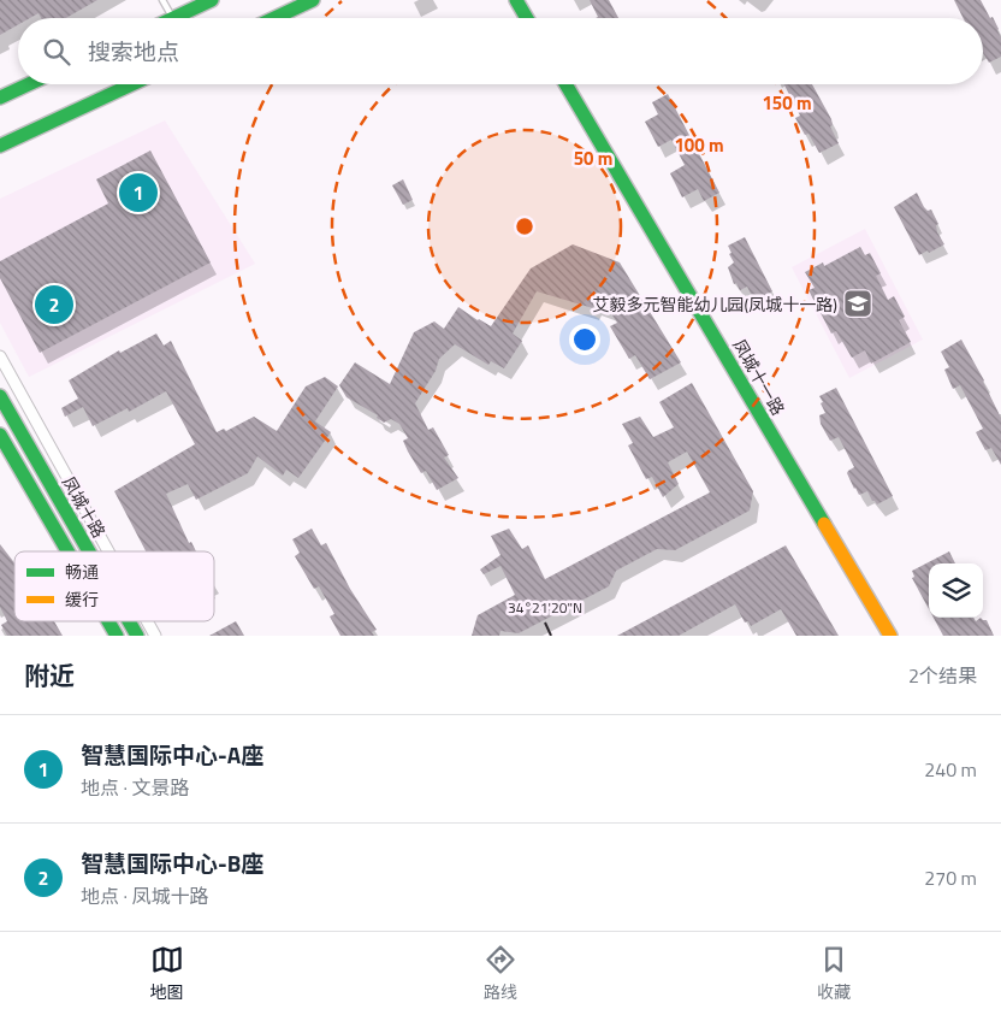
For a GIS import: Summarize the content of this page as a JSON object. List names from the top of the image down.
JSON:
{
  "streets": {
    "main road": ["凤城十一路", "凤城十路"]
  },
  "places": {
    "school or university": ["艾毅多元智能幼儿园(凤城十一路)"]
  },
  "legend": ["畅通", "缓行"],
  "page": {
    "search": "搜索地点",
    "pins": ["1", "2"],
    "heading": ["附近", "2个结果"],
    "list": [
      {
        "mark": "1",
        "name": "智慧国际中心-A座",
        "note": "地点 · 文景路",
        "value": "240 m"
      },
      {
        "mark": "2",
        "name": "智慧国际中心-B座",
        "note": "地点 · 凤城十路",
        "value": "270 m"
      }
    ],
    "nav": ["地图", "路线", "收藏"]
  },
  "coordinates": ["34°21'20\"N"],
  "rings": ["150 m", "100 m", "50 m"]
}
